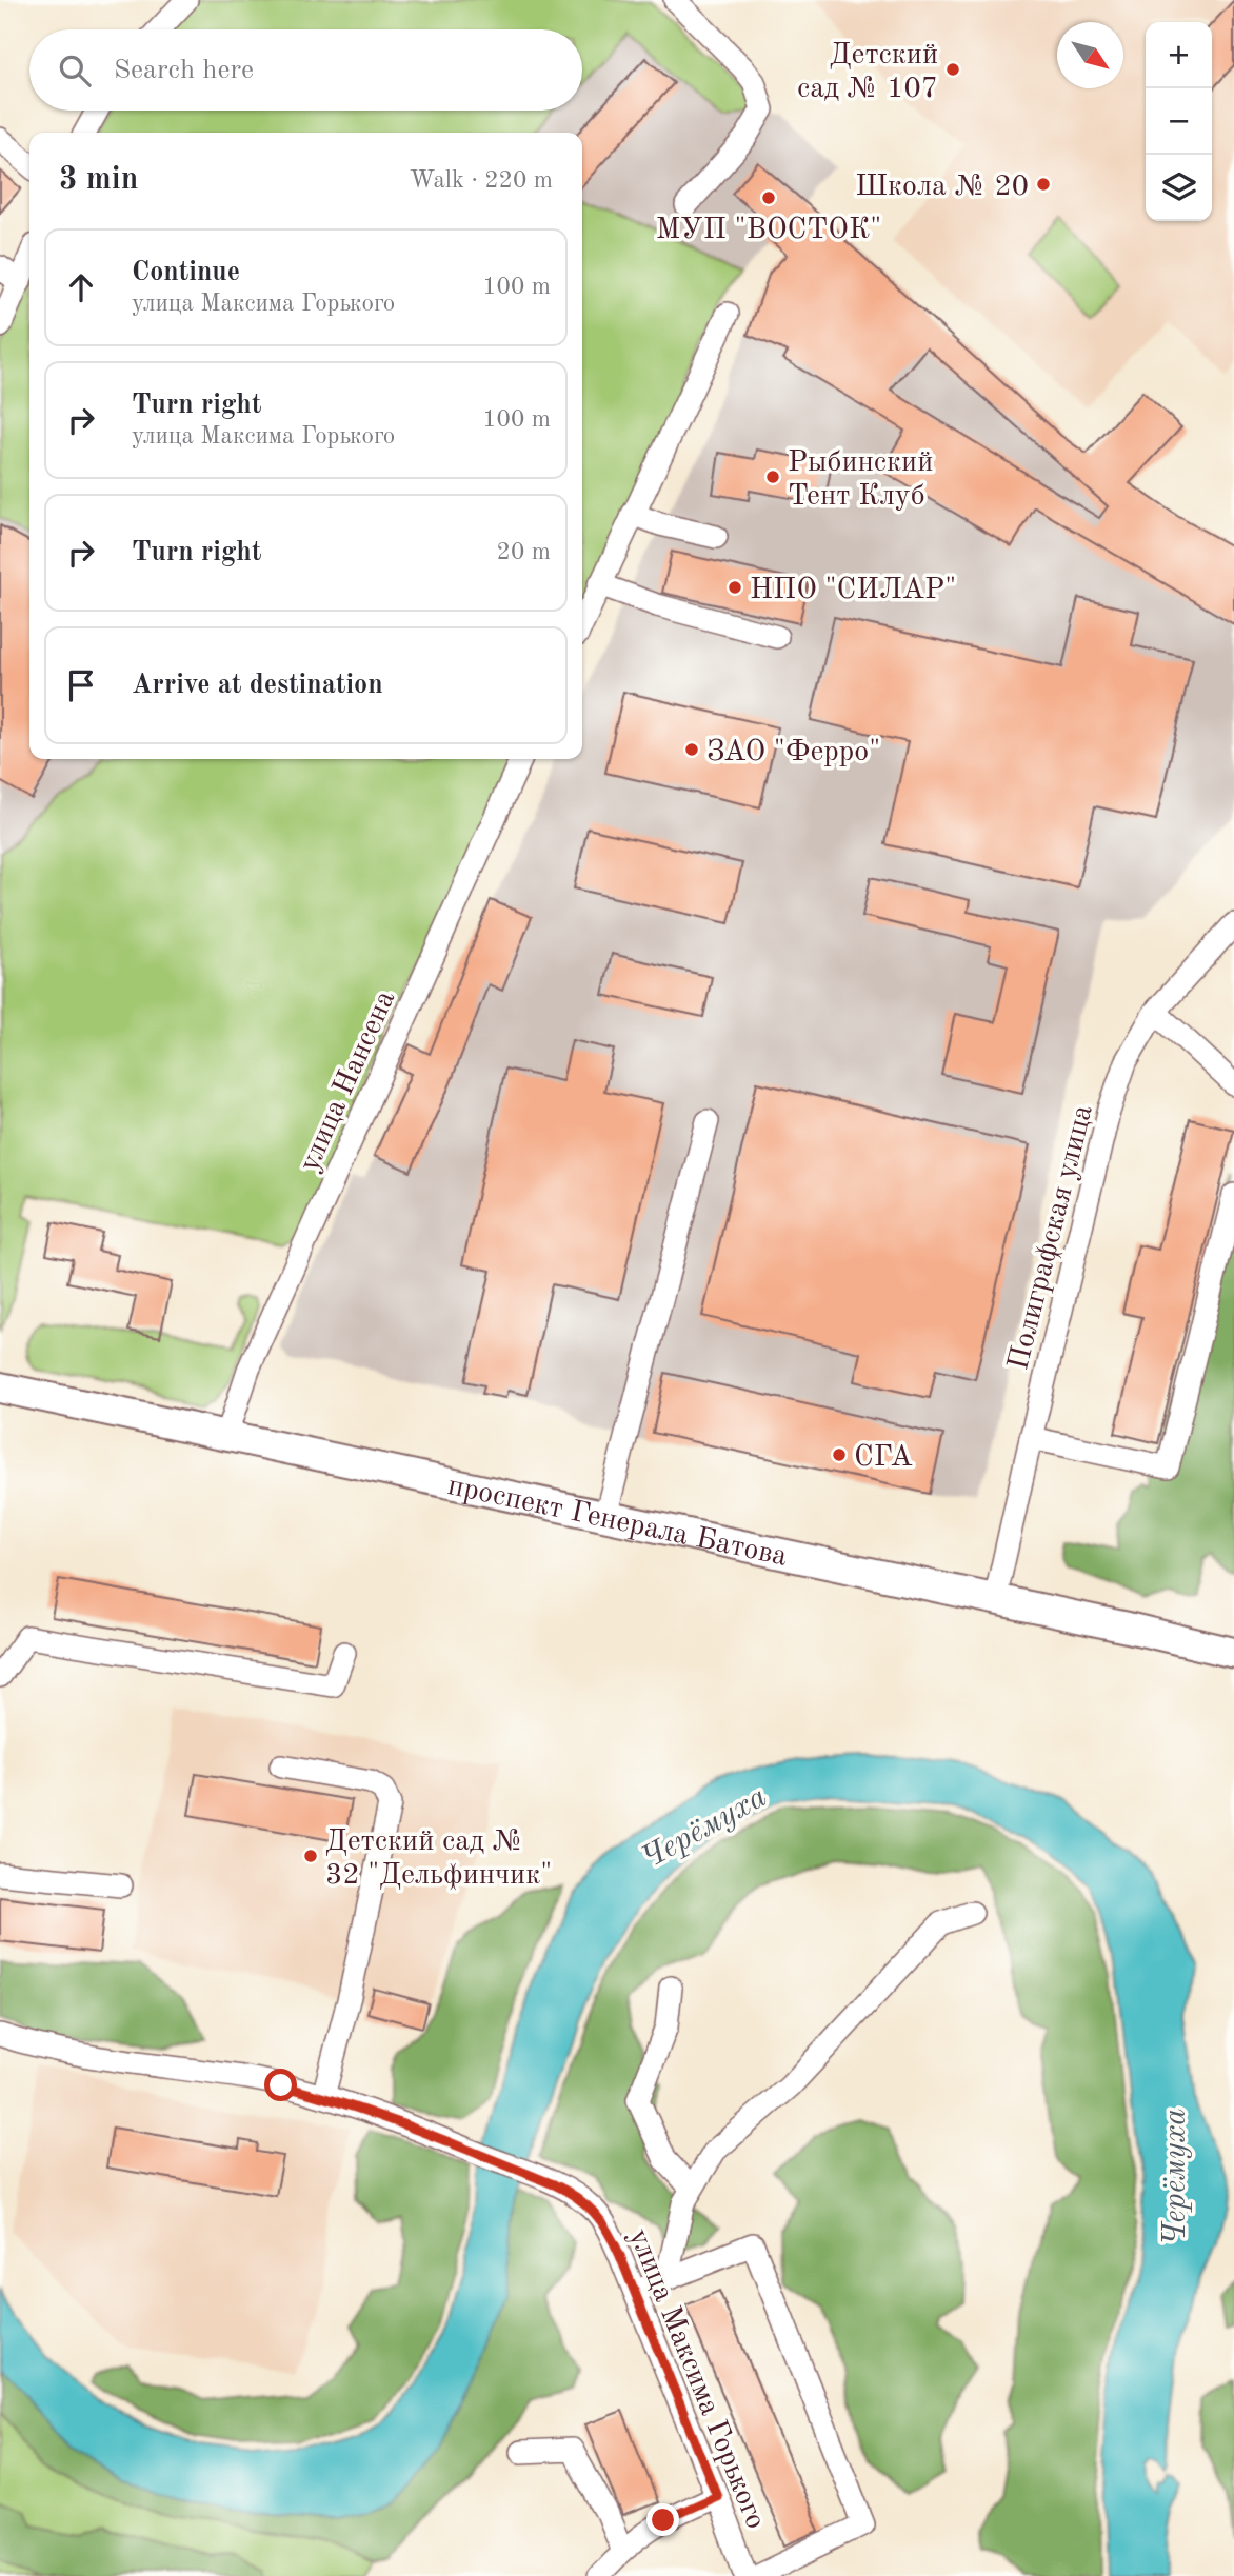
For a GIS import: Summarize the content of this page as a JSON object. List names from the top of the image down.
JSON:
{
  "streets": {
    "main road": ["проспект Генерала Батова"],
    "street": ["улица Нансена", "Полиграфская улица", "улица Максима Горького"]
  },
  "crossings": [
    ["улица Нансена", "проспект Генерала Батова"],
    ["Полиграфская улица", "проспект Генерала Батова"]
  ],
  "water": ["Черёмуха"],
  "places": [
    "Детский сад № 107",
    "Школа № 20",
    "МУП \"ВОСТОК\"",
    "Рыбинский Тент Клуб",
    "НПО \"СИЛАР\"",
    "ЗАО \"Ферро\"",
    "СГА",
    "Детский сад № 32 \"Дельфинчик\""
  ],
  "north": "bottom right",
  "page": {
    "map_buttons": ["+", "−"],
    "search": "Search here",
    "heading": ["3 min", "Walk · 220 m"],
    "list": [
      ["Continue", "улица Максима Горького", "100 m"],
      ["Turn right", "улица Максима Горького", "100 m"],
      ["Turn right", "20 m"],
      "Arrive at destination"
    ]
  }
}
